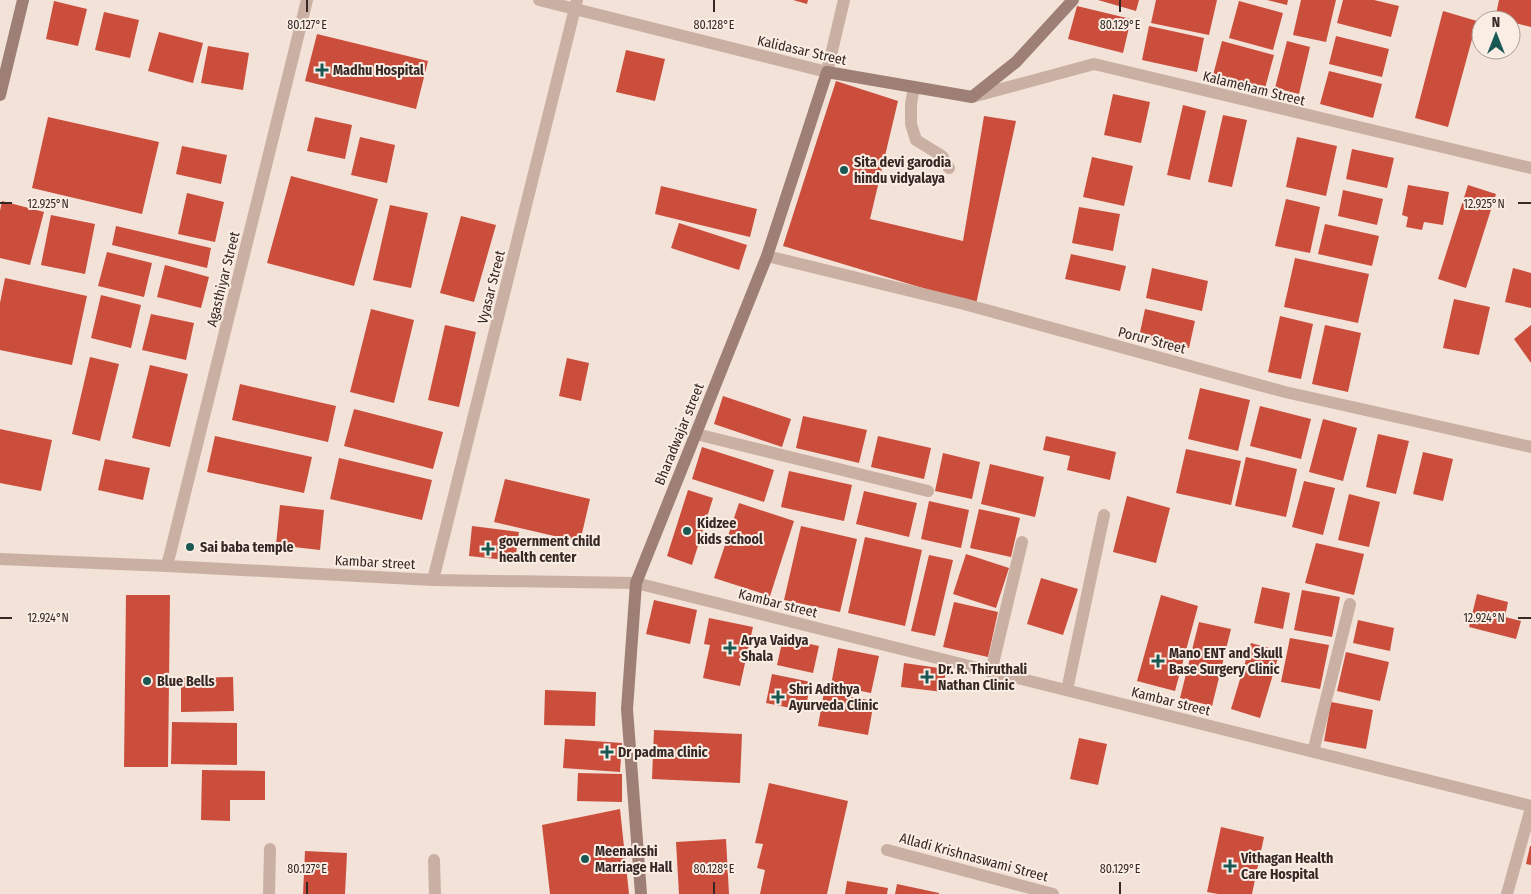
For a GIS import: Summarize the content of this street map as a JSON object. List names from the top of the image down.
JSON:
{
  "streets": {
    "street": [
      "Kalidasar Street",
      "Kalameham Street",
      "Agasthiyar Street",
      "Vyasar Street",
      "Porur Street",
      "Bharadwajar street",
      "Kambar street",
      "Alladi Krishnaswami Street"
    ]
  },
  "crossings": [
    ["Kalidasar Street", "Kalameham Street"],
    ["Kalidasar Street", "Vyasar Street"],
    ["Kalidasar Street", "Bharadwajar street"],
    ["Agasthiyar Street", "Kambar street"],
    ["Vyasar Street", "Kambar street"],
    ["Porur Street", "Bharadwajar street"],
    ["Bharadwajar street", "Kambar street"]
  ],
  "places": {
    "health": [
      "Madhu Hospital",
      "government child health center",
      "Arya Vaidya Shala",
      "Mano ENT and Skull Base Surgery Clinic",
      "Dr. R. Thiruthali Nathan Clinic",
      "Shri Adithya Ayurveda Clinic",
      "Dr padma clinic",
      "Vithagan Health Care Hospital"
    ],
    "other": [
      "Sita devi garodia hindu vidyalaya",
      "Kidzee kids school",
      "Sai baba temple",
      "Blue Bells",
      "Meenakshi Marriage Hall"
    ]
  },
  "north": "top",
  "coordinates": [
    "80.127°E",
    "80.128°E",
    "80.129°E",
    "12.925°N",
    "12.924°N"
  ]
}
